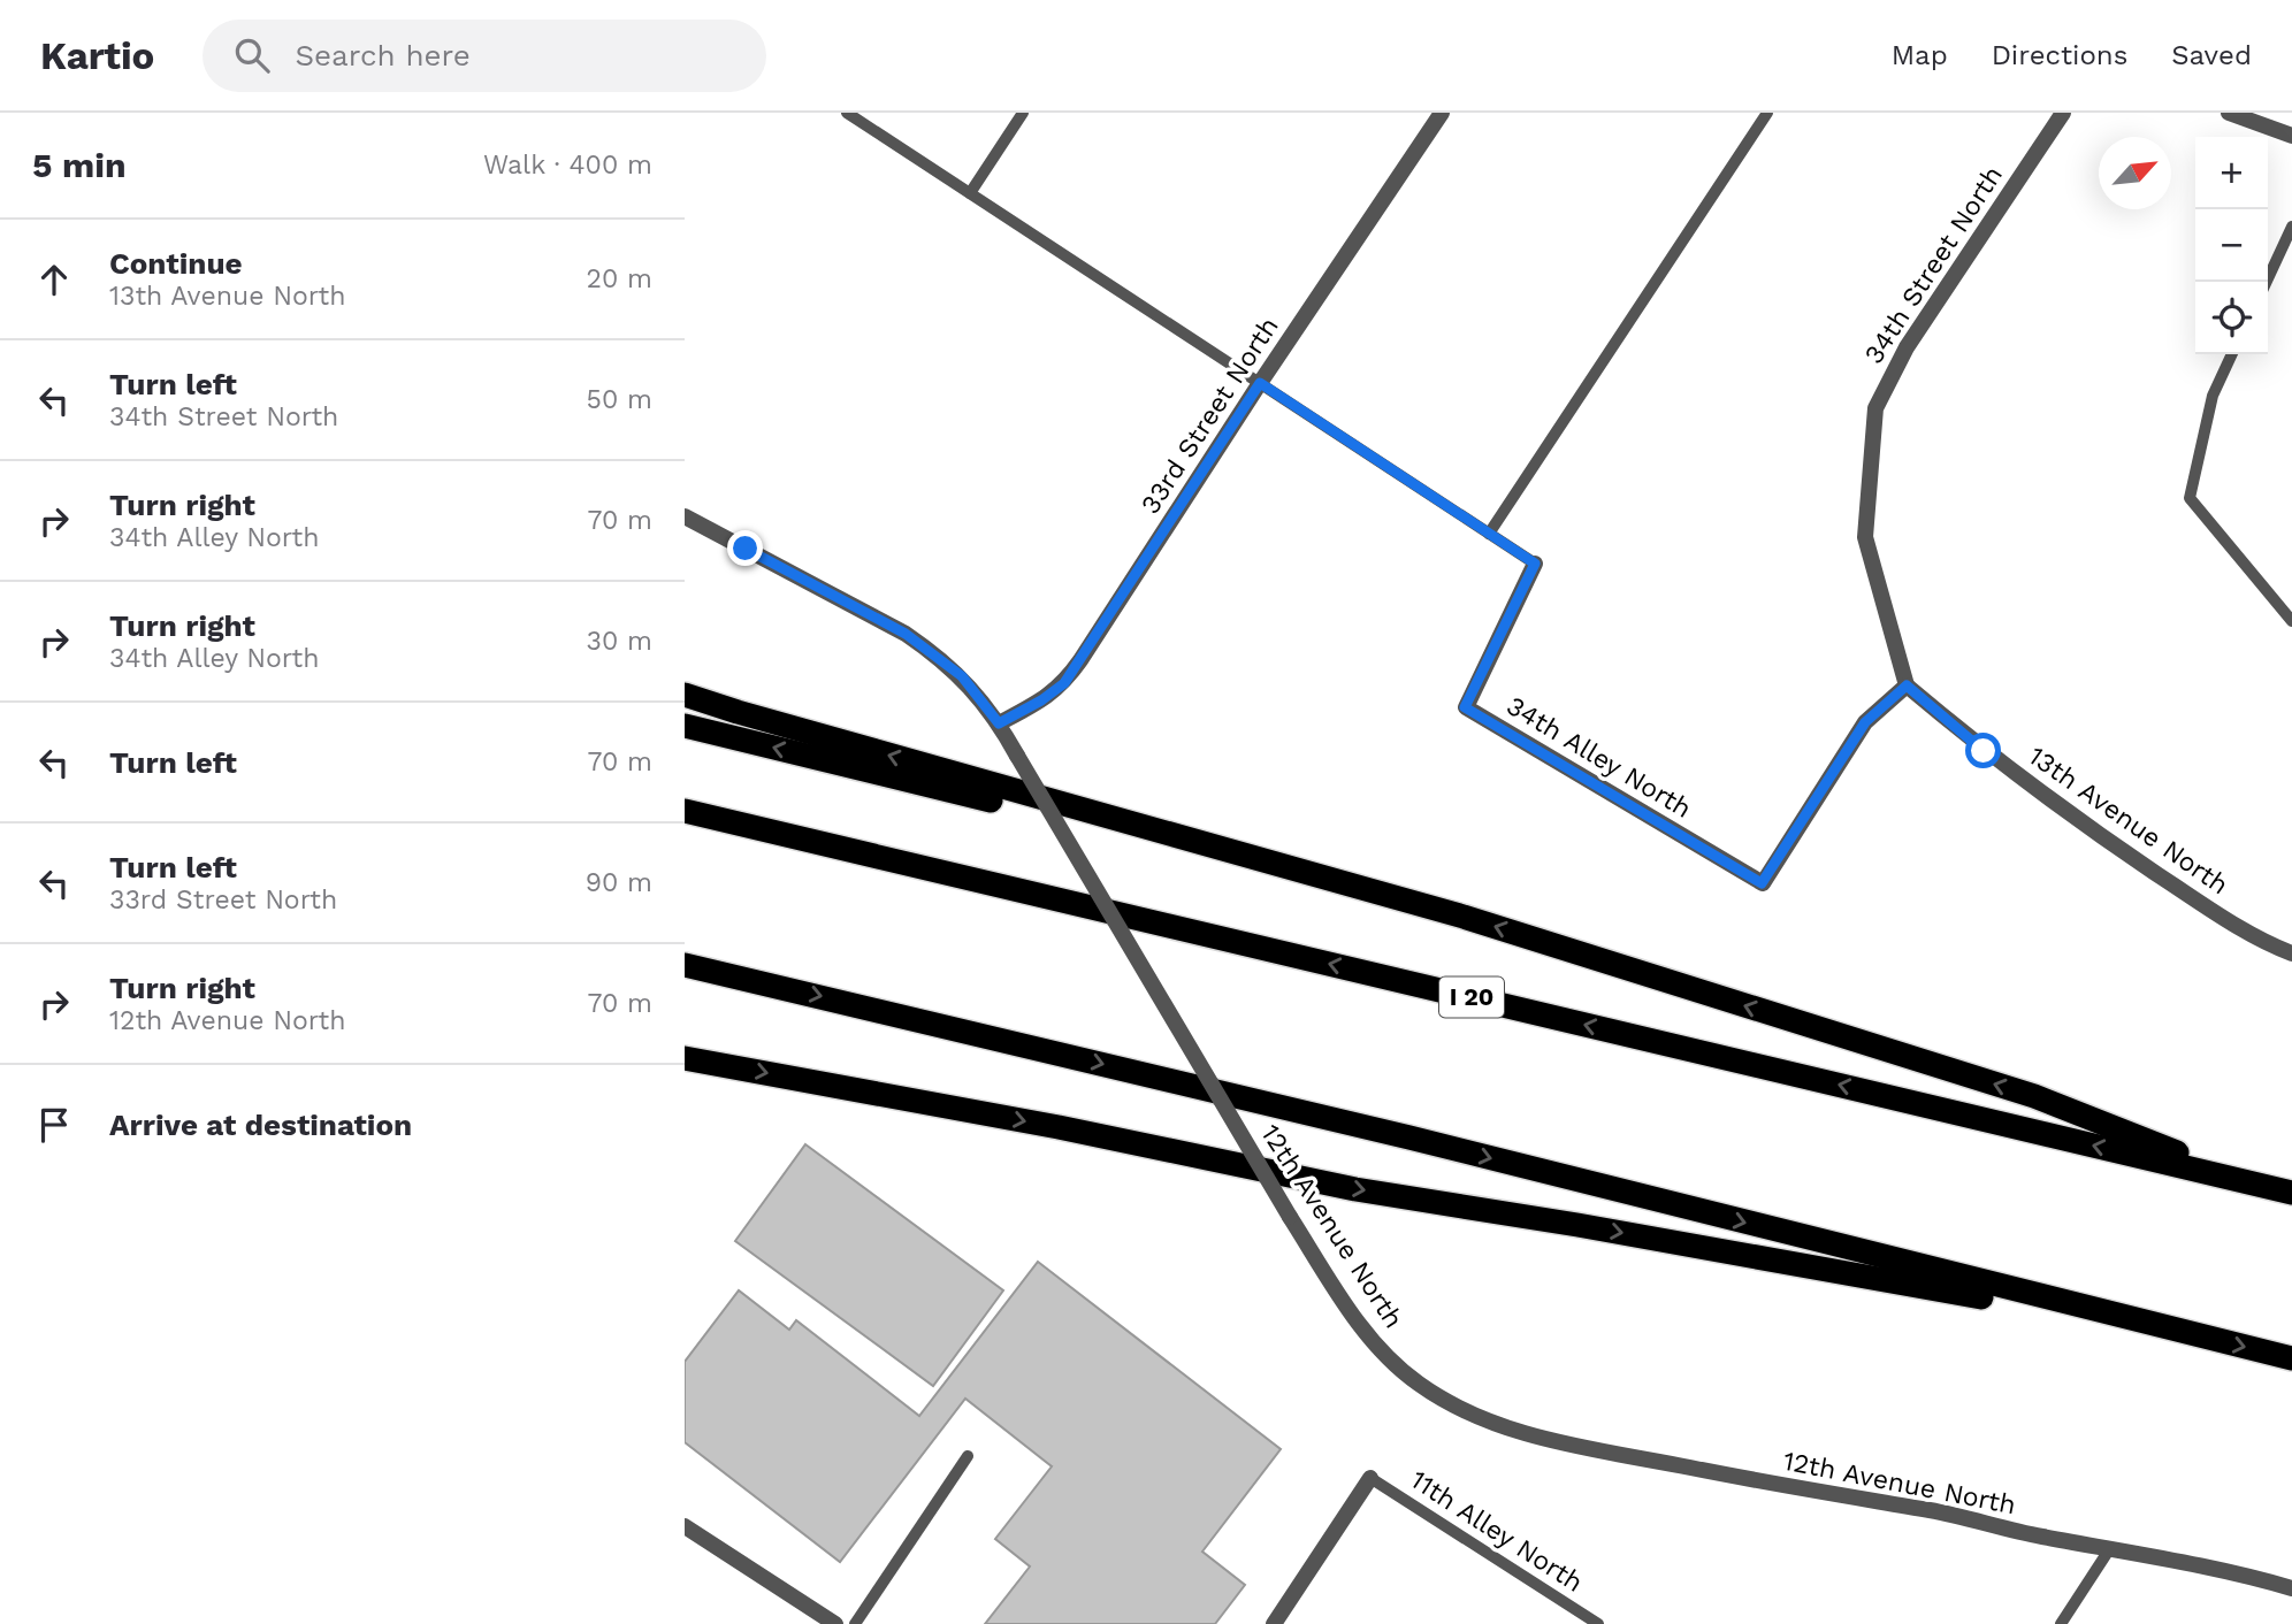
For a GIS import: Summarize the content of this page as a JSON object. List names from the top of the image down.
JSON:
{
  "streets": {
    "highway": ["I 20"],
    "street": [
      "34th Street North",
      "33rd Street North",
      "34th Alley North",
      "13th Avenue North",
      "12th Avenue North"
    ],
    "lane": ["11th Alley North"]
  },
  "crossings": [
    ["34th Street North", "34th Alley North"],
    ["34th Street North", "13th Avenue North"],
    ["33rd Street North", "12th Avenue North"],
    ["34th Alley North", "13th Avenue North"]
  ],
  "north": "top right",
  "page": {
    "header": "Kartio",
    "search": "Search here",
    "nav": ["Map", "Directions", "Saved"],
    "heading": ["5 min", "Walk · 400 m"],
    "map_buttons": ["+", "−"],
    "list": [
      ["Continue", "13th Avenue North", "20 m"],
      ["Turn left", "34th Street North", "50 m"],
      ["Turn right", "34th Alley North", "70 m"],
      ["Turn right", "34th Alley North", "30 m"],
      ["Turn left", "70 m"],
      ["Turn left", "33rd Street North", "90 m"],
      ["Turn right", "12th Avenue North", "70 m"],
      "Arrive at destination"
    ]
  }
}
